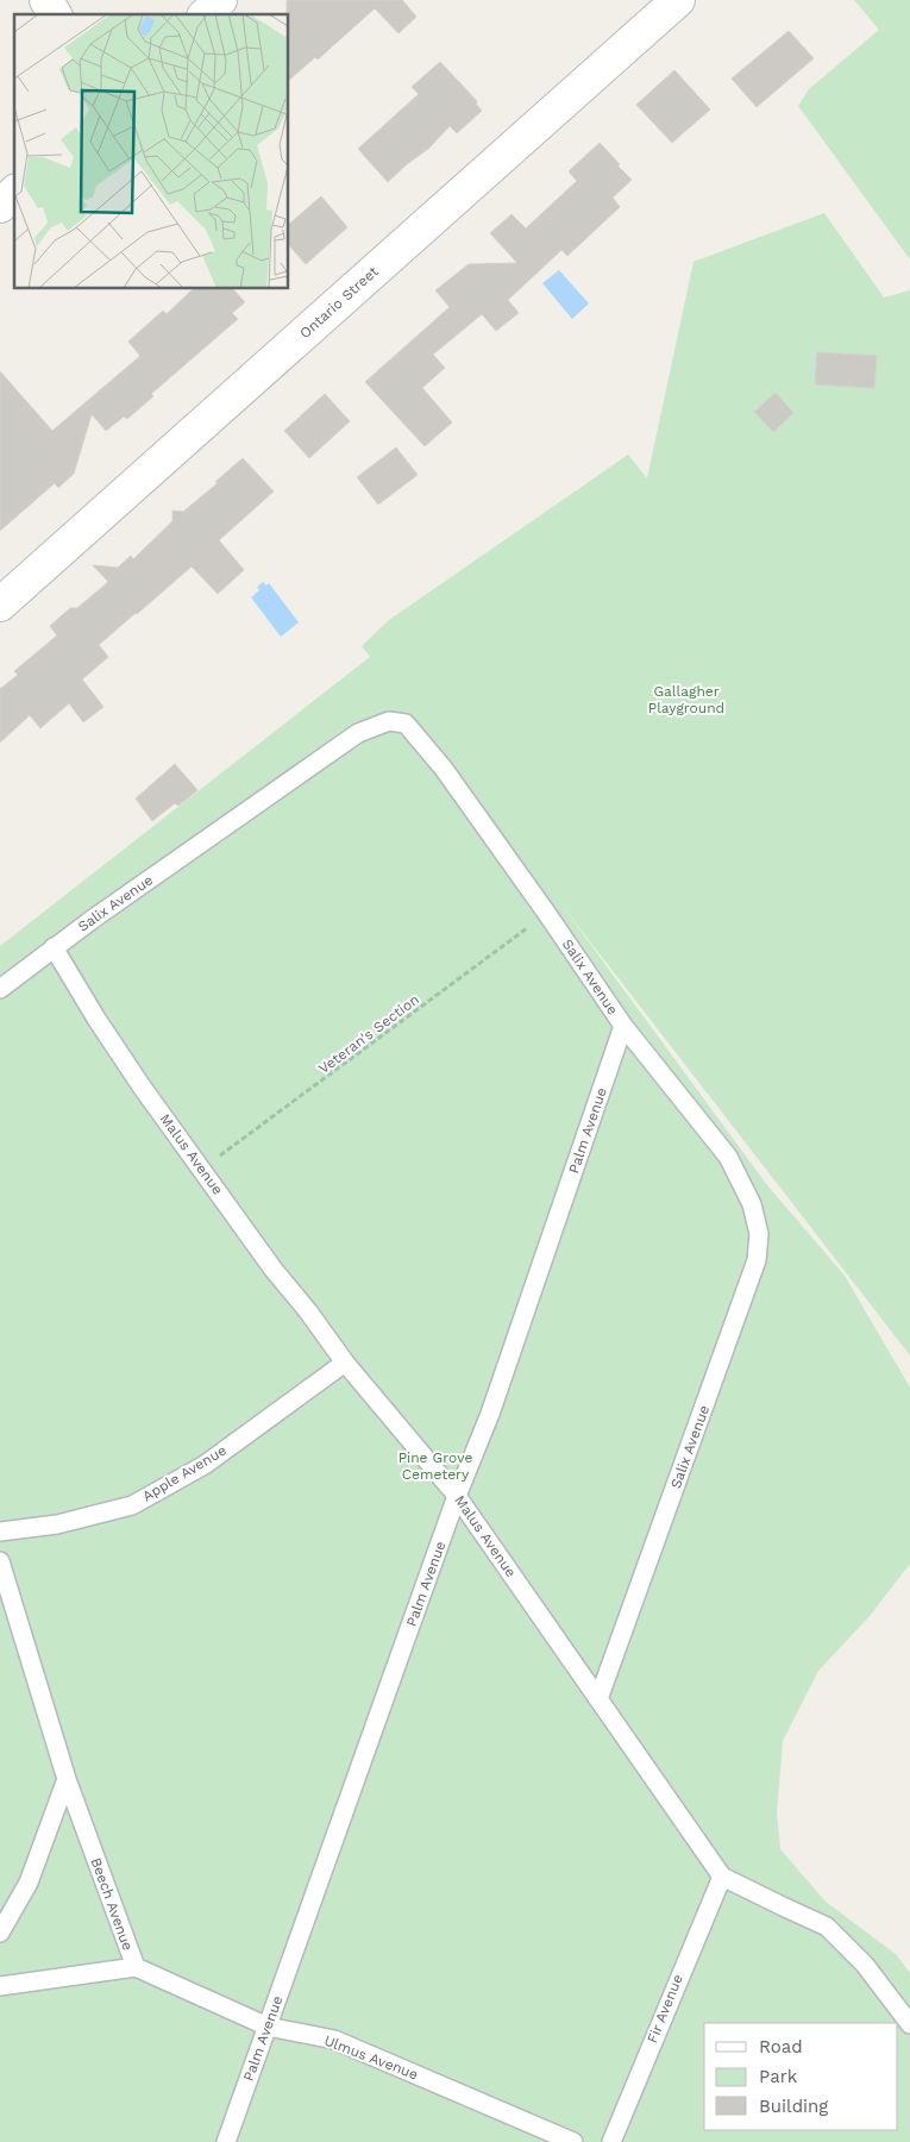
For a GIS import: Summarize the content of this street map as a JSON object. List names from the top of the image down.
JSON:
{
  "streets": {
    "street": ["Ontario Street"],
    "lane": [
      "Salix Avenue",
      "Palm Avenue",
      "Malus Avenue",
      "Apple Avenue",
      "Beech Avenue",
      "Fir Avenue",
      "Ulmus Avenue"
    ],
    "path": ["Veteran's Section"]
  },
  "crossings": [
    ["Salix Avenue", "Veteran's Section"],
    ["Salix Avenue", "Palm Avenue"],
    ["Salix Avenue", "Malus Avenue"],
    ["Veteran's Section", "Malus Avenue"],
    ["Palm Avenue", "Malus Avenue"],
    ["Palm Avenue", "Ulmus Avenue"],
    ["Malus Avenue", "Apple Avenue"],
    ["Malus Avenue", "Fir Avenue"],
    ["Beech Avenue", "Ulmus Avenue"]
  ],
  "parks": ["Gallagher Playground", "Pine Grove Cemetery"],
  "legend": ["Road", "Park", "Building"]
}
